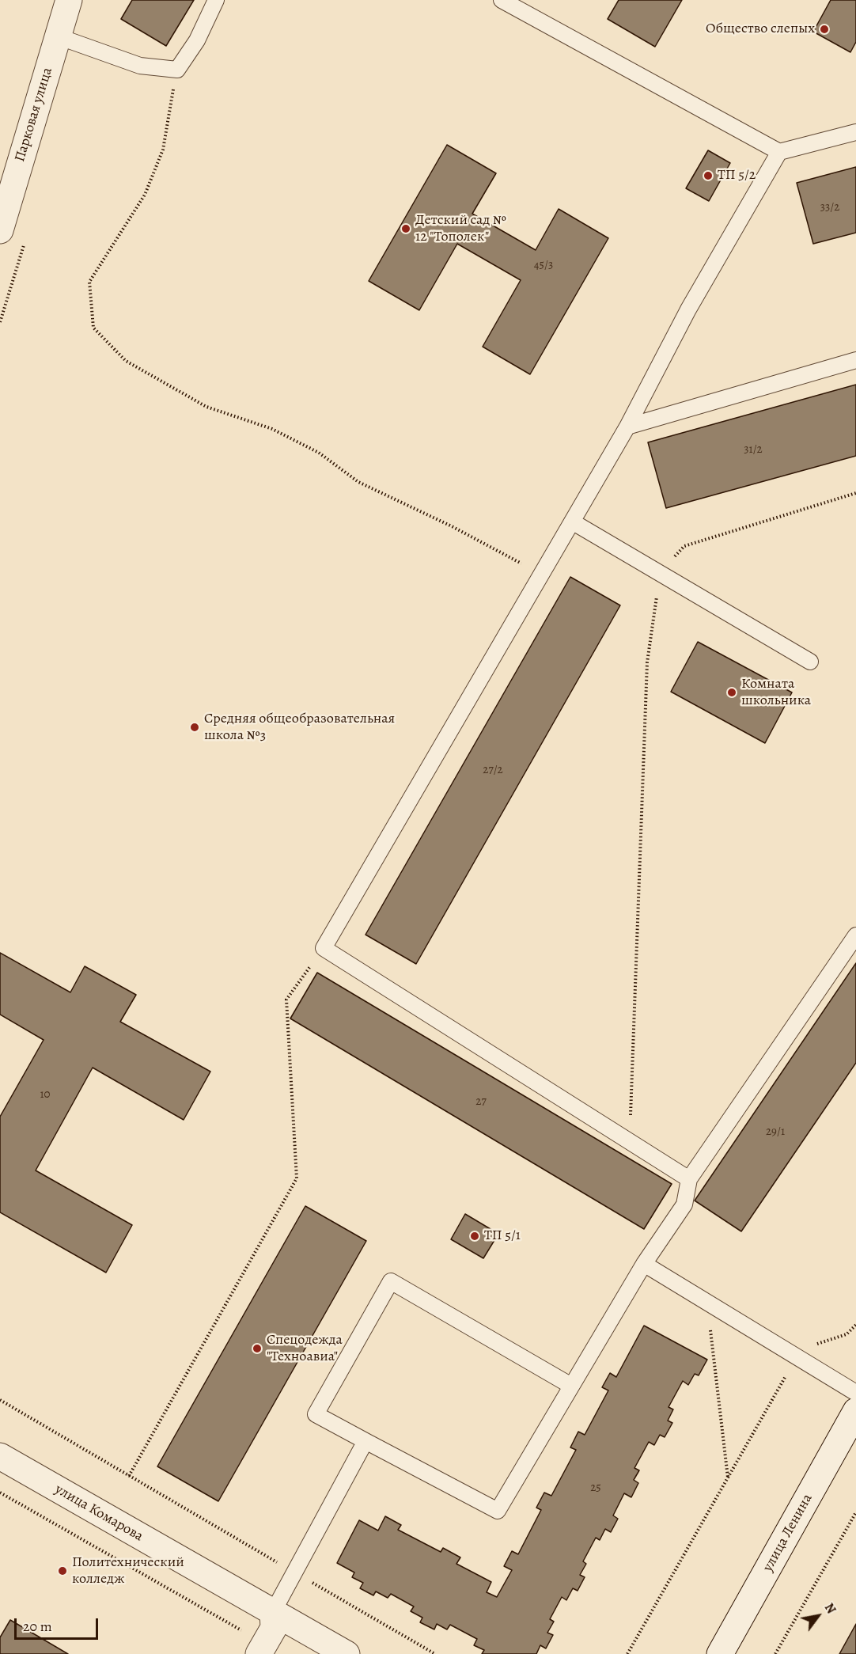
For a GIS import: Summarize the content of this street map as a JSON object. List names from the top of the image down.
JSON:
{
  "streets": {
    "street": ["Парковая улица", "улица Комарова", "улица Ленина"]
  },
  "places": [
    "Общество слепых",
    "ТП 5/2",
    "Детский сад № 12 \"Тополек\"",
    "Комната школьника",
    "Средняя общеобразовательная школа №3",
    "ТП 5/1",
    "Спецодежда \"Техноавиа\"",
    "Политехнический колледж"
  ],
  "house_numbers": [
    "33/2",
    "45/3",
    "31/2",
    "27/2",
    "10",
    "27",
    "29/1",
    "25"
  ],
  "scale_bar": "20 m",
  "north": "top right"
}
